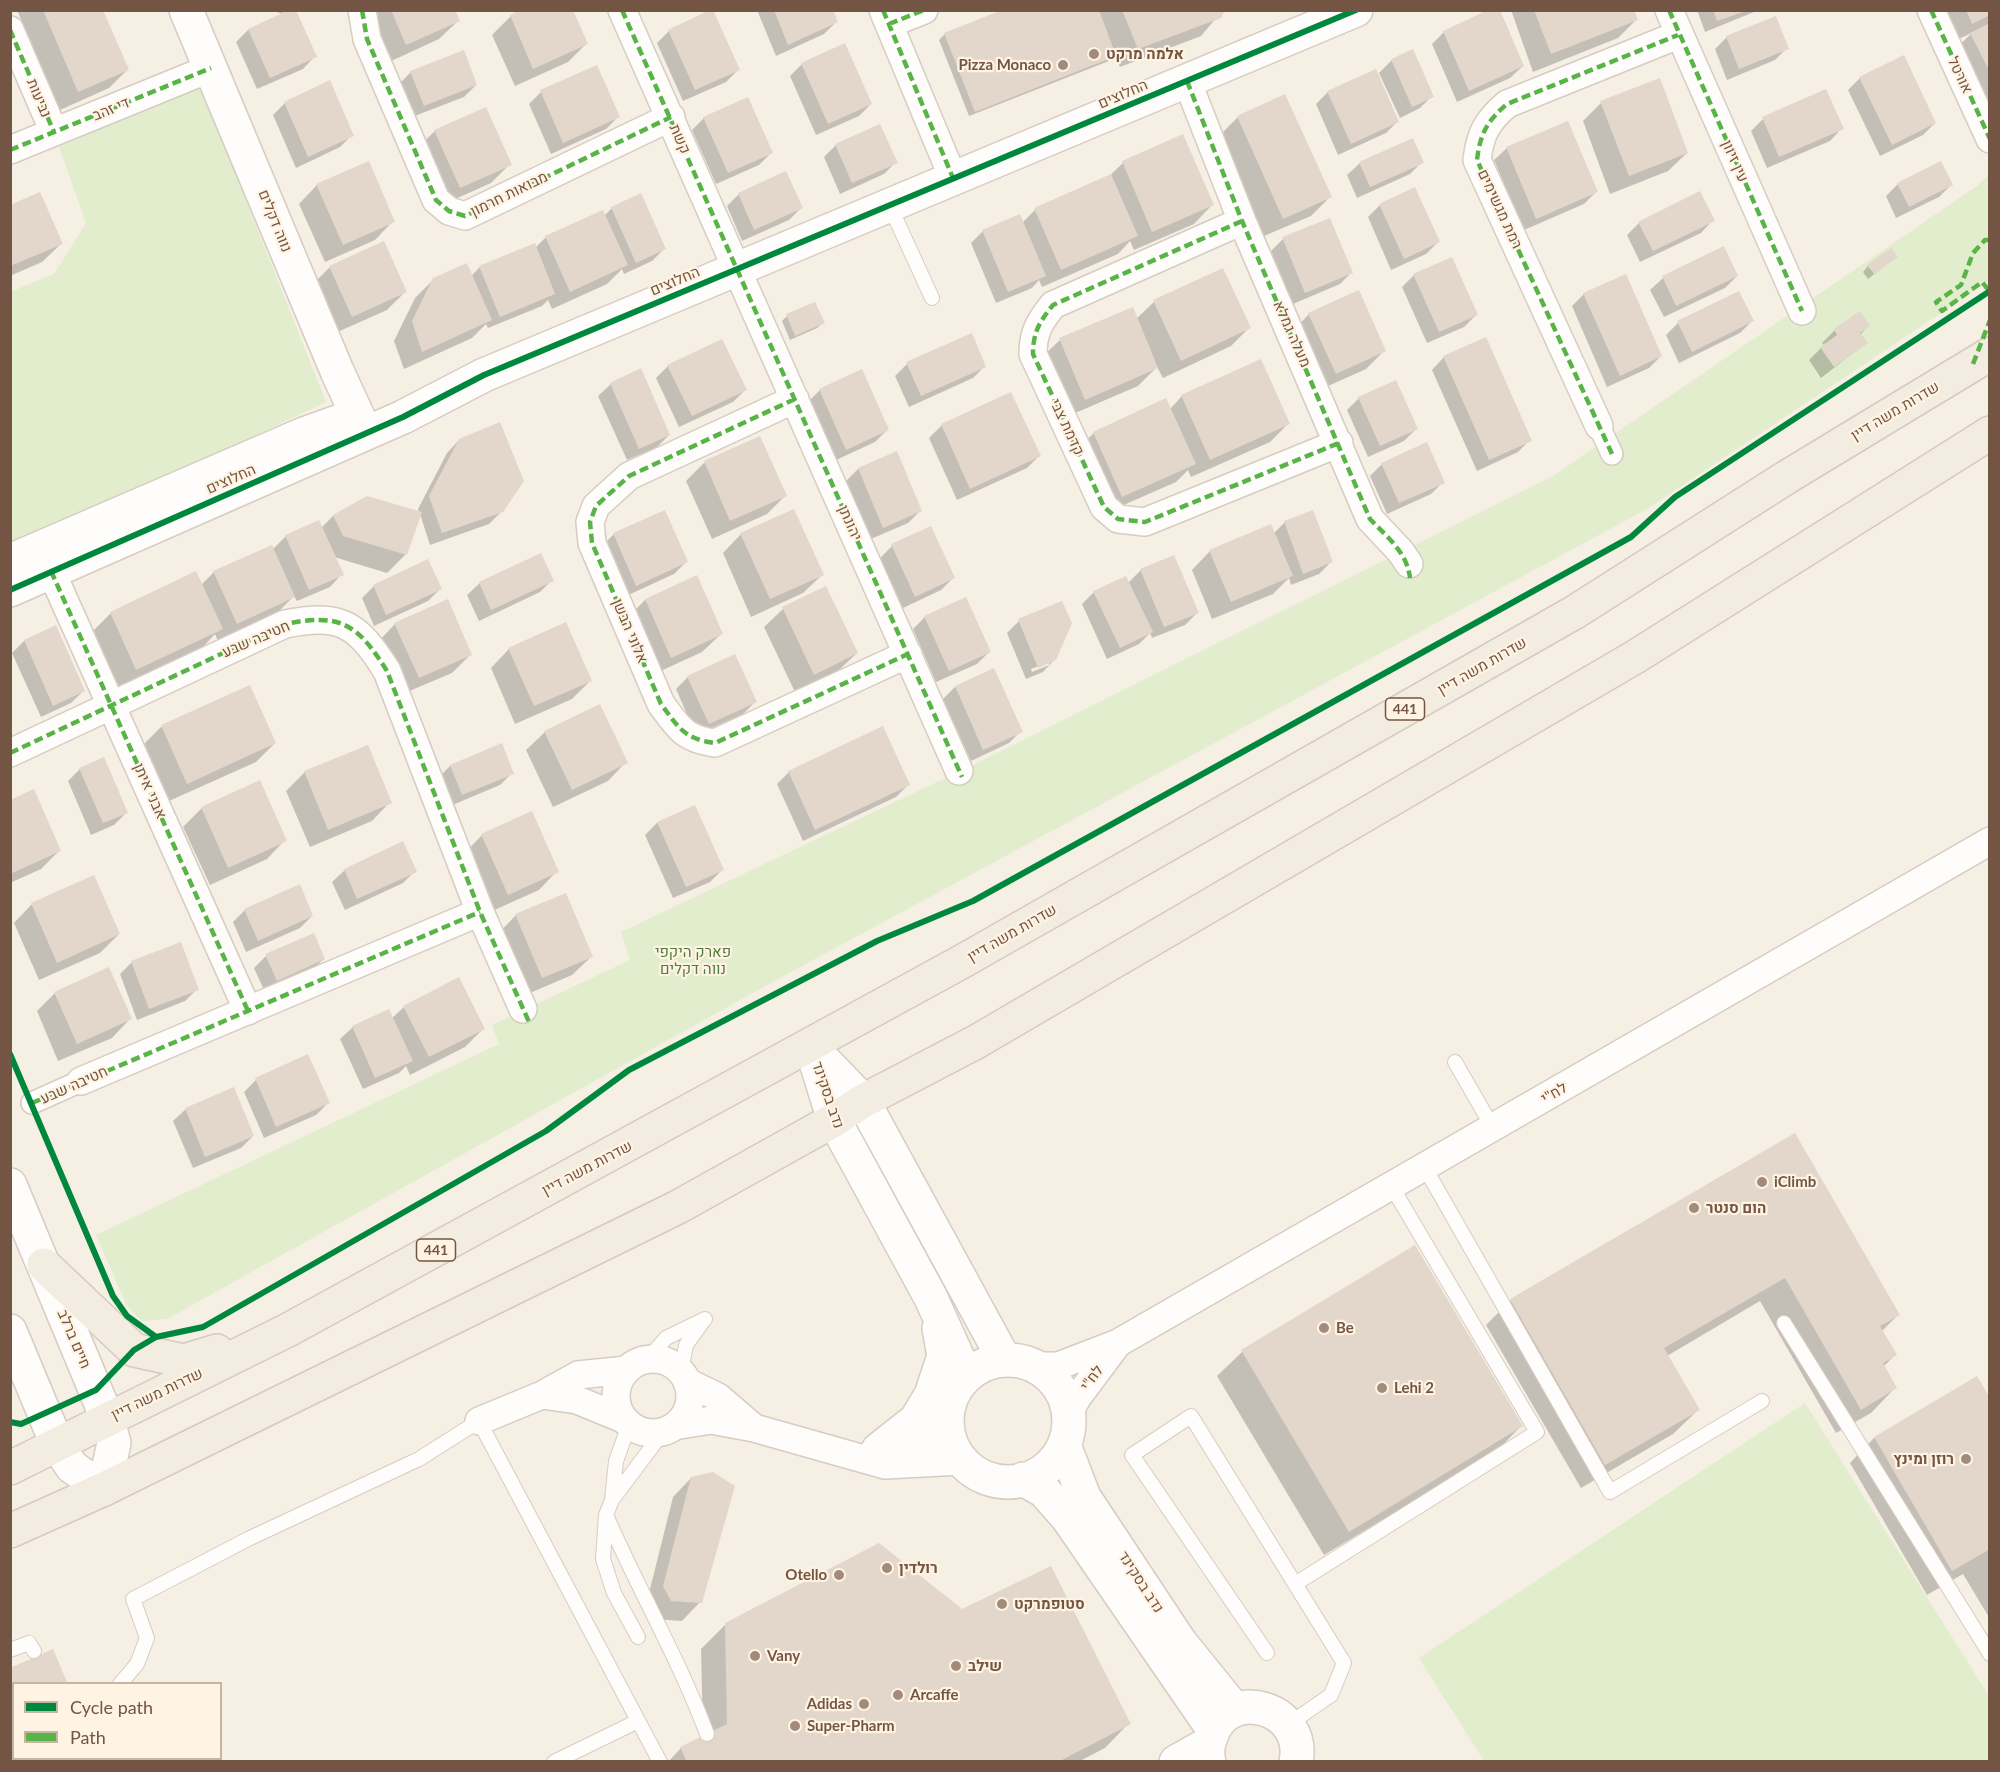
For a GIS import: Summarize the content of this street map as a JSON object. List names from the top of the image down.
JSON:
{
  "streets": {
    "main road": ["שדרות משה דיין", "441"],
    "street": [
      "אורטל",
      "החלוצים",
      "נביעות",
      "די זהב",
      "קשת",
      "עין זיוון",
      "מבואות חרמון",
      "רמת מגשימים",
      "נווה דקלים",
      "מעלה גמלא",
      "קדמת צבי",
      "יהונתן",
      "אלוני הבשן",
      "חטיבה שבע",
      "אבני איתן",
      "לח\"י",
      "נדב בסקינד",
      "חיים ברלב"
    ]
  },
  "crossings": [
    ["החלוצים", "קשת"],
    ["החלוצים", "נווה דקלים"],
    ["החלוצים", "מעלה גמלא"],
    ["החלוצים", "יהונתן"],
    ["החלוצים", "אבני איתן"],
    ["נביעות", "די זהב"],
    ["די זהב", "נווה דקלים"],
    ["קשת", "מבואות חרמון"],
    ["קשת", "יהונתן"],
    ["עין זיוון", "רמת מגשימים"],
    ["מעלה גמלא", "קדמת צבי"],
    ["שדרות משה דיין", "נדב בסקינד"],
    ["שדרות משה דיין", "חיים ברלב"],
    ["יהונתן", "אלוני הבשן"],
    ["חטיבה שבע", "אבני איתן"],
    ["לח\"י", "נדב בסקינד"]
  ],
  "parks": ["פארק היקפי נווה דקלים"],
  "places": [
    "אלמה מרקט",
    "Pizza Monaco",
    "iClimb",
    "הום סנטר",
    "Be",
    "Lehi 2",
    "רוזן ומינץ",
    "רולדין",
    "Otello",
    "סטופמרקט",
    "Vany",
    "שילב",
    "Arcaffe",
    "Adidas",
    "Super-Pharm"
  ],
  "legend": ["Cycle path", "Path"]
}
